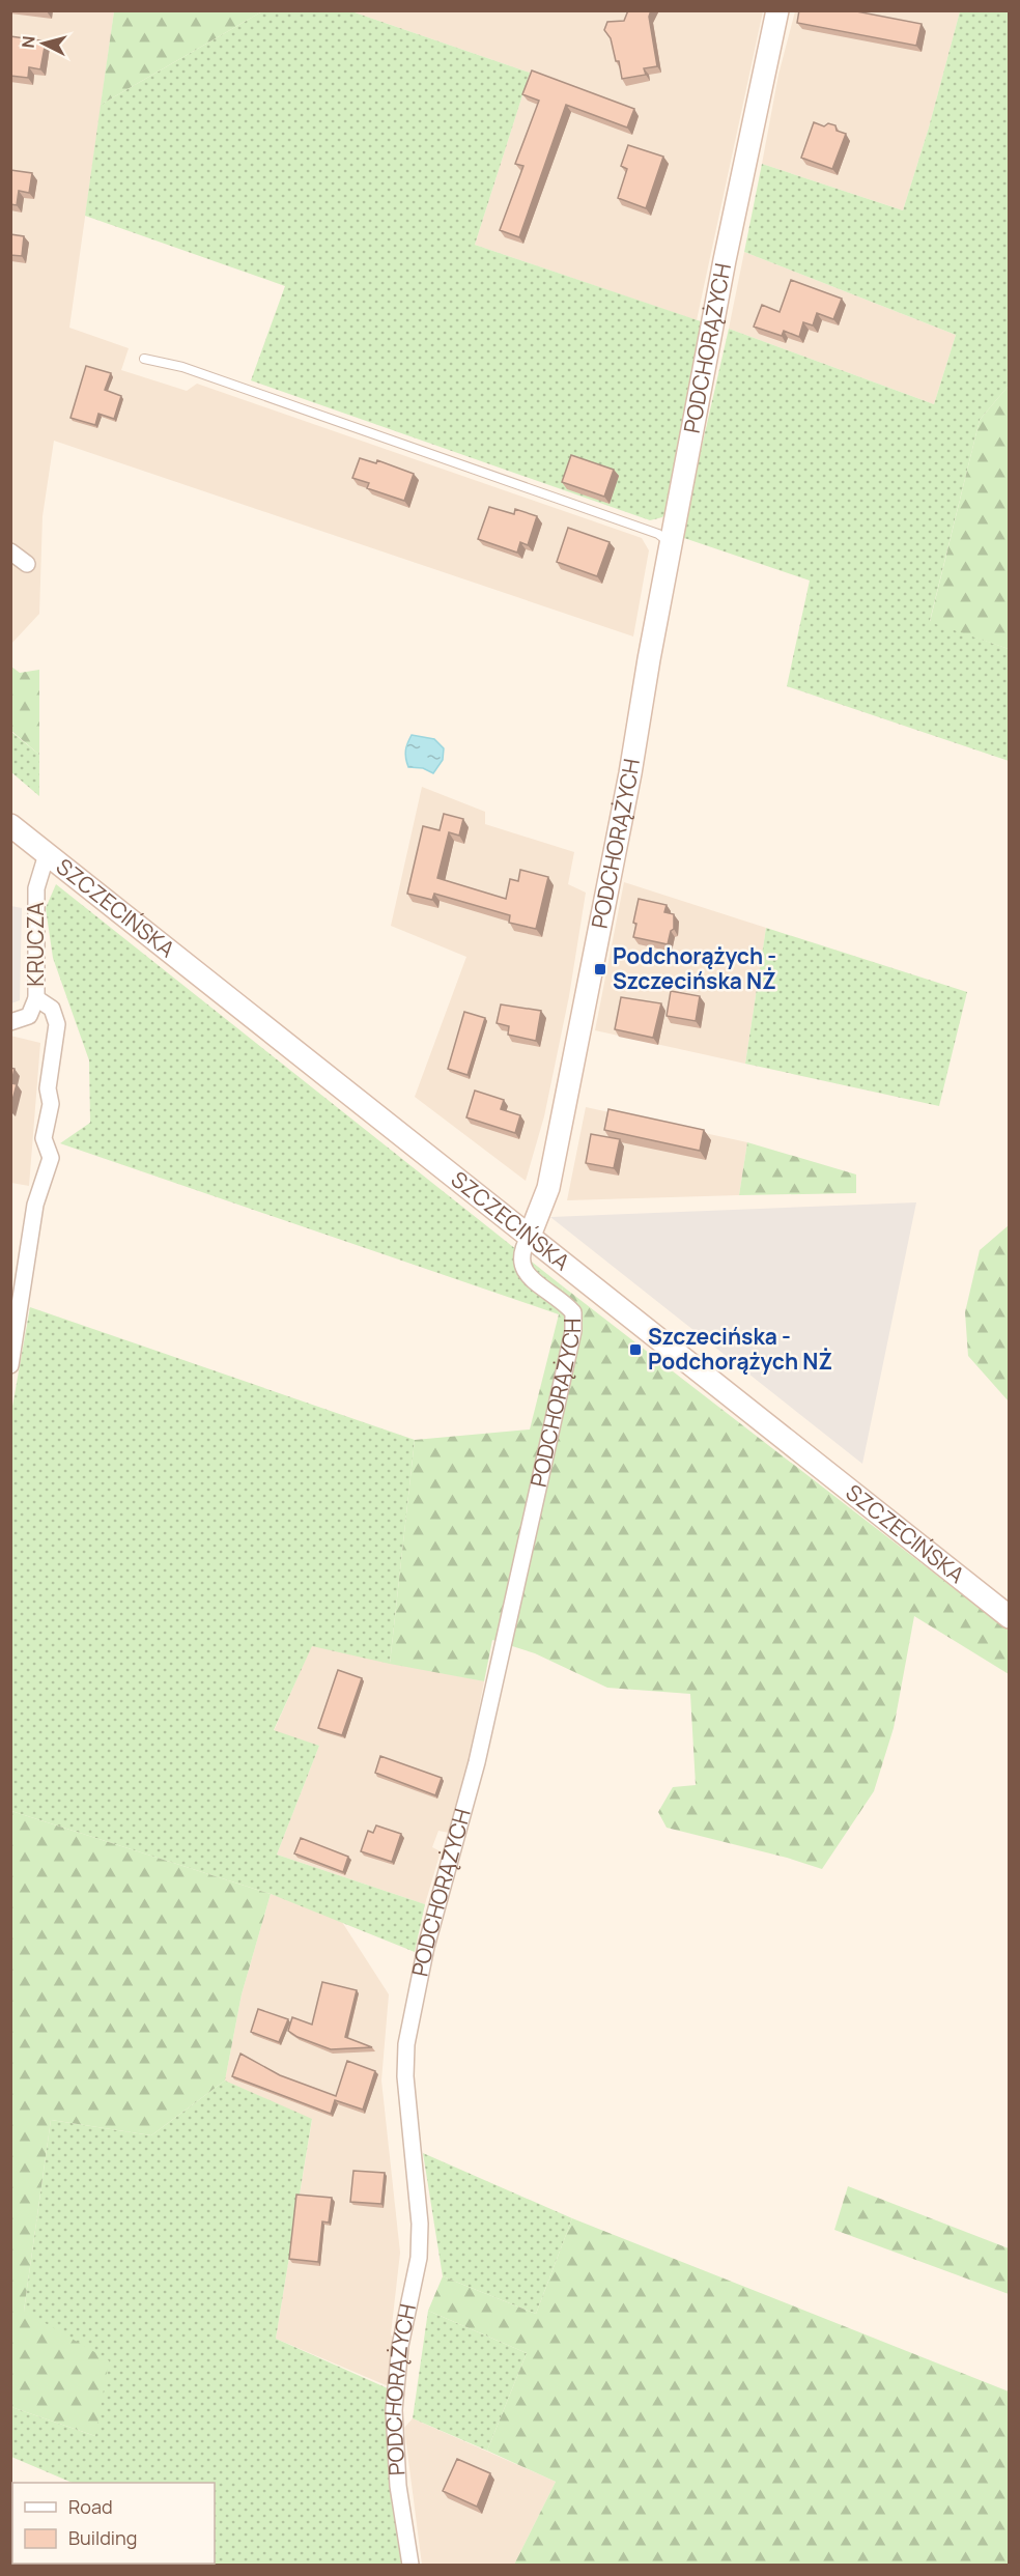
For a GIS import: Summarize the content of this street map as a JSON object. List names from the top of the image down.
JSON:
{
  "streets": {
    "main road": ["PODCHORĄŻYCH", "SZCZECIŃSKA"],
    "street": ["KRUCZA"]
  },
  "crossings": [
    ["PODCHORĄŻYCH", "SZCZECIŃSKA"],
    ["SZCZECIŃSKA", "KRUCZA"]
  ],
  "places": {
    "transit": ["Podchorążych - Szczecińska NŻ", "Szczecińska - Podchorążych NŻ"]
  },
  "legend": ["Road", "Building"],
  "north": "left"
}
